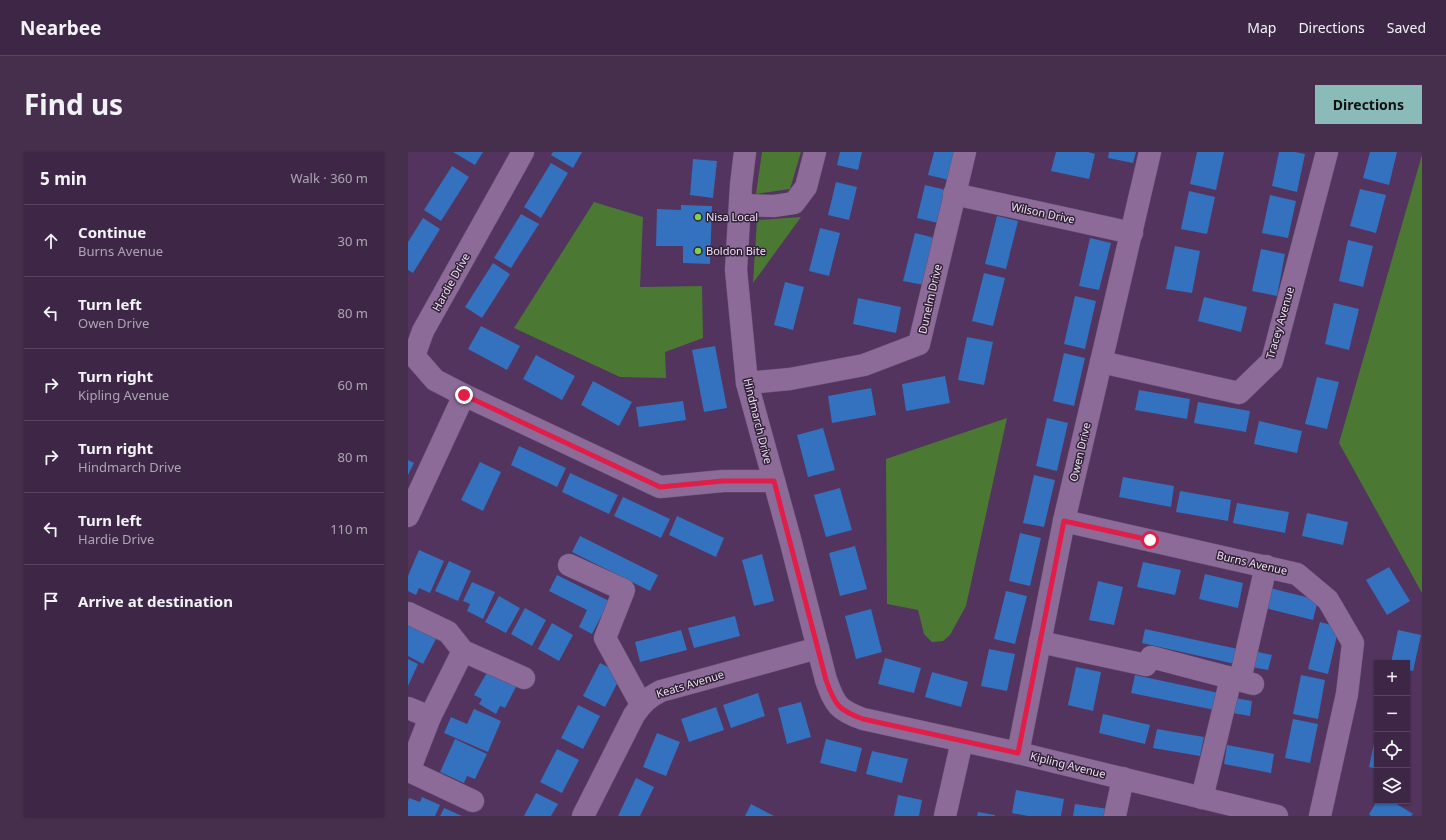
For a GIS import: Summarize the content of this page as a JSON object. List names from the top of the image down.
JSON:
{
  "streets": {
    "street": [
      "Wilson Drive",
      "Hardie Drive",
      "Dunelm Drive",
      "Tracey Avenue",
      "Hindmarch Drive",
      "Owen Drive",
      "Burns Avenue",
      "Keats Avenue",
      "Kipling Avenue"
    ]
  },
  "crossings": [
    ["Wilson Drive", "Dunelm Drive"],
    ["Wilson Drive", "Owen Drive"],
    ["Hardie Drive", "Hindmarch Drive"],
    ["Dunelm Drive", "Hindmarch Drive"],
    ["Tracey Avenue", "Owen Drive"],
    ["Hindmarch Drive", "Keats Avenue"],
    ["Hindmarch Drive", "Kipling Avenue"],
    ["Owen Drive", "Burns Avenue"],
    ["Owen Drive", "Kipling Avenue"]
  ],
  "places": ["Nisa Local", "Boldon Bite"],
  "page": {
    "header": "Nearbee",
    "nav": ["Map", "Directions", "Saved"],
    "title": "Find us",
    "buttons": "Directions",
    "heading": ["5 min", "Walk · 360 m"],
    "list": [
      ["Continue", "Burns Avenue", "30 m"],
      ["Turn left", "Owen Drive", "80 m"],
      ["Turn right", "Kipling Avenue", "60 m"],
      ["Turn right", "Hindmarch Drive", "80 m"],
      ["Turn left", "Hardie Drive", "110 m"],
      "Arrive at destination"
    ],
    "map_buttons": ["+", "−"]
  }
}
